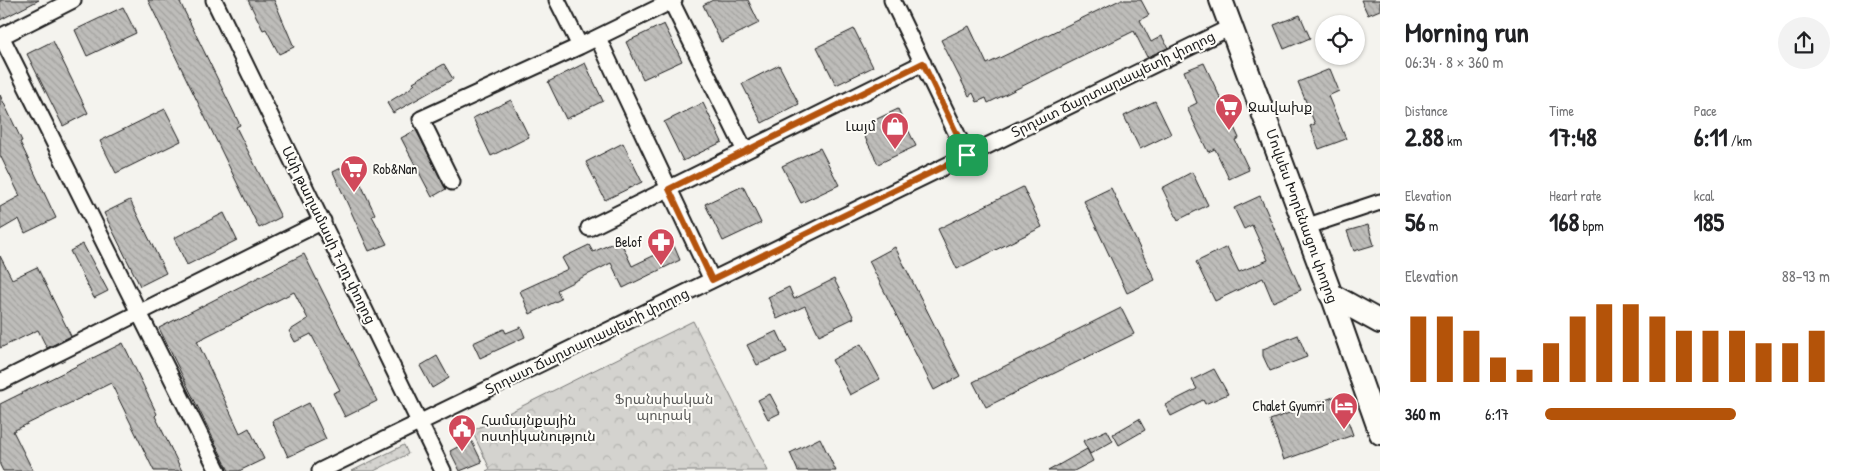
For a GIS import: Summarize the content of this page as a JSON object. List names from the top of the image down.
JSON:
{
  "streets": {
    "highway": ["Մովսես Խորենացու փողոց"],
    "street": ["Տրդատ Ճարտարապետի փողոց", "Անի թաղամասի 7-րդ փողոց"]
  },
  "crossings": [
    ["Տրդատ Ճարտարապետի փողոց", "Մովսես Խորենացու փողոց"],
    ["Տրդատ Ճարտարապետի փողոց", "Անի թաղամասի 7-րդ փողոց"]
  ],
  "parks": ["Ֆրանսիական պուրակ"],
  "places": {
    "supermarket": ["Ջավախք", "Rob&Nan"],
    "shop": ["Լայմ"],
    "pharmacy": ["Belof"],
    "hotel": ["Chalet Gyumri"],
    "public building": ["Համայնքային ոստիկանություն"]
  },
  "page": {
    "heading": ["Morning run", "06:34 · 8 × 360 m"],
    "stats": [
      ["Distance", "2.88 km"],
      ["Time", "17:48"],
      ["Pace", "6:11 /km"],
      ["Elevation", "56 m"],
      ["Heart rate", "168 bpm"],
      ["kcal", "185"]
    ],
    "chart": ["Elevation", "88–93 m"],
    "list": [
      {
        "name": "360 m",
        "note": "6:17"
      }
    ]
  }
}
